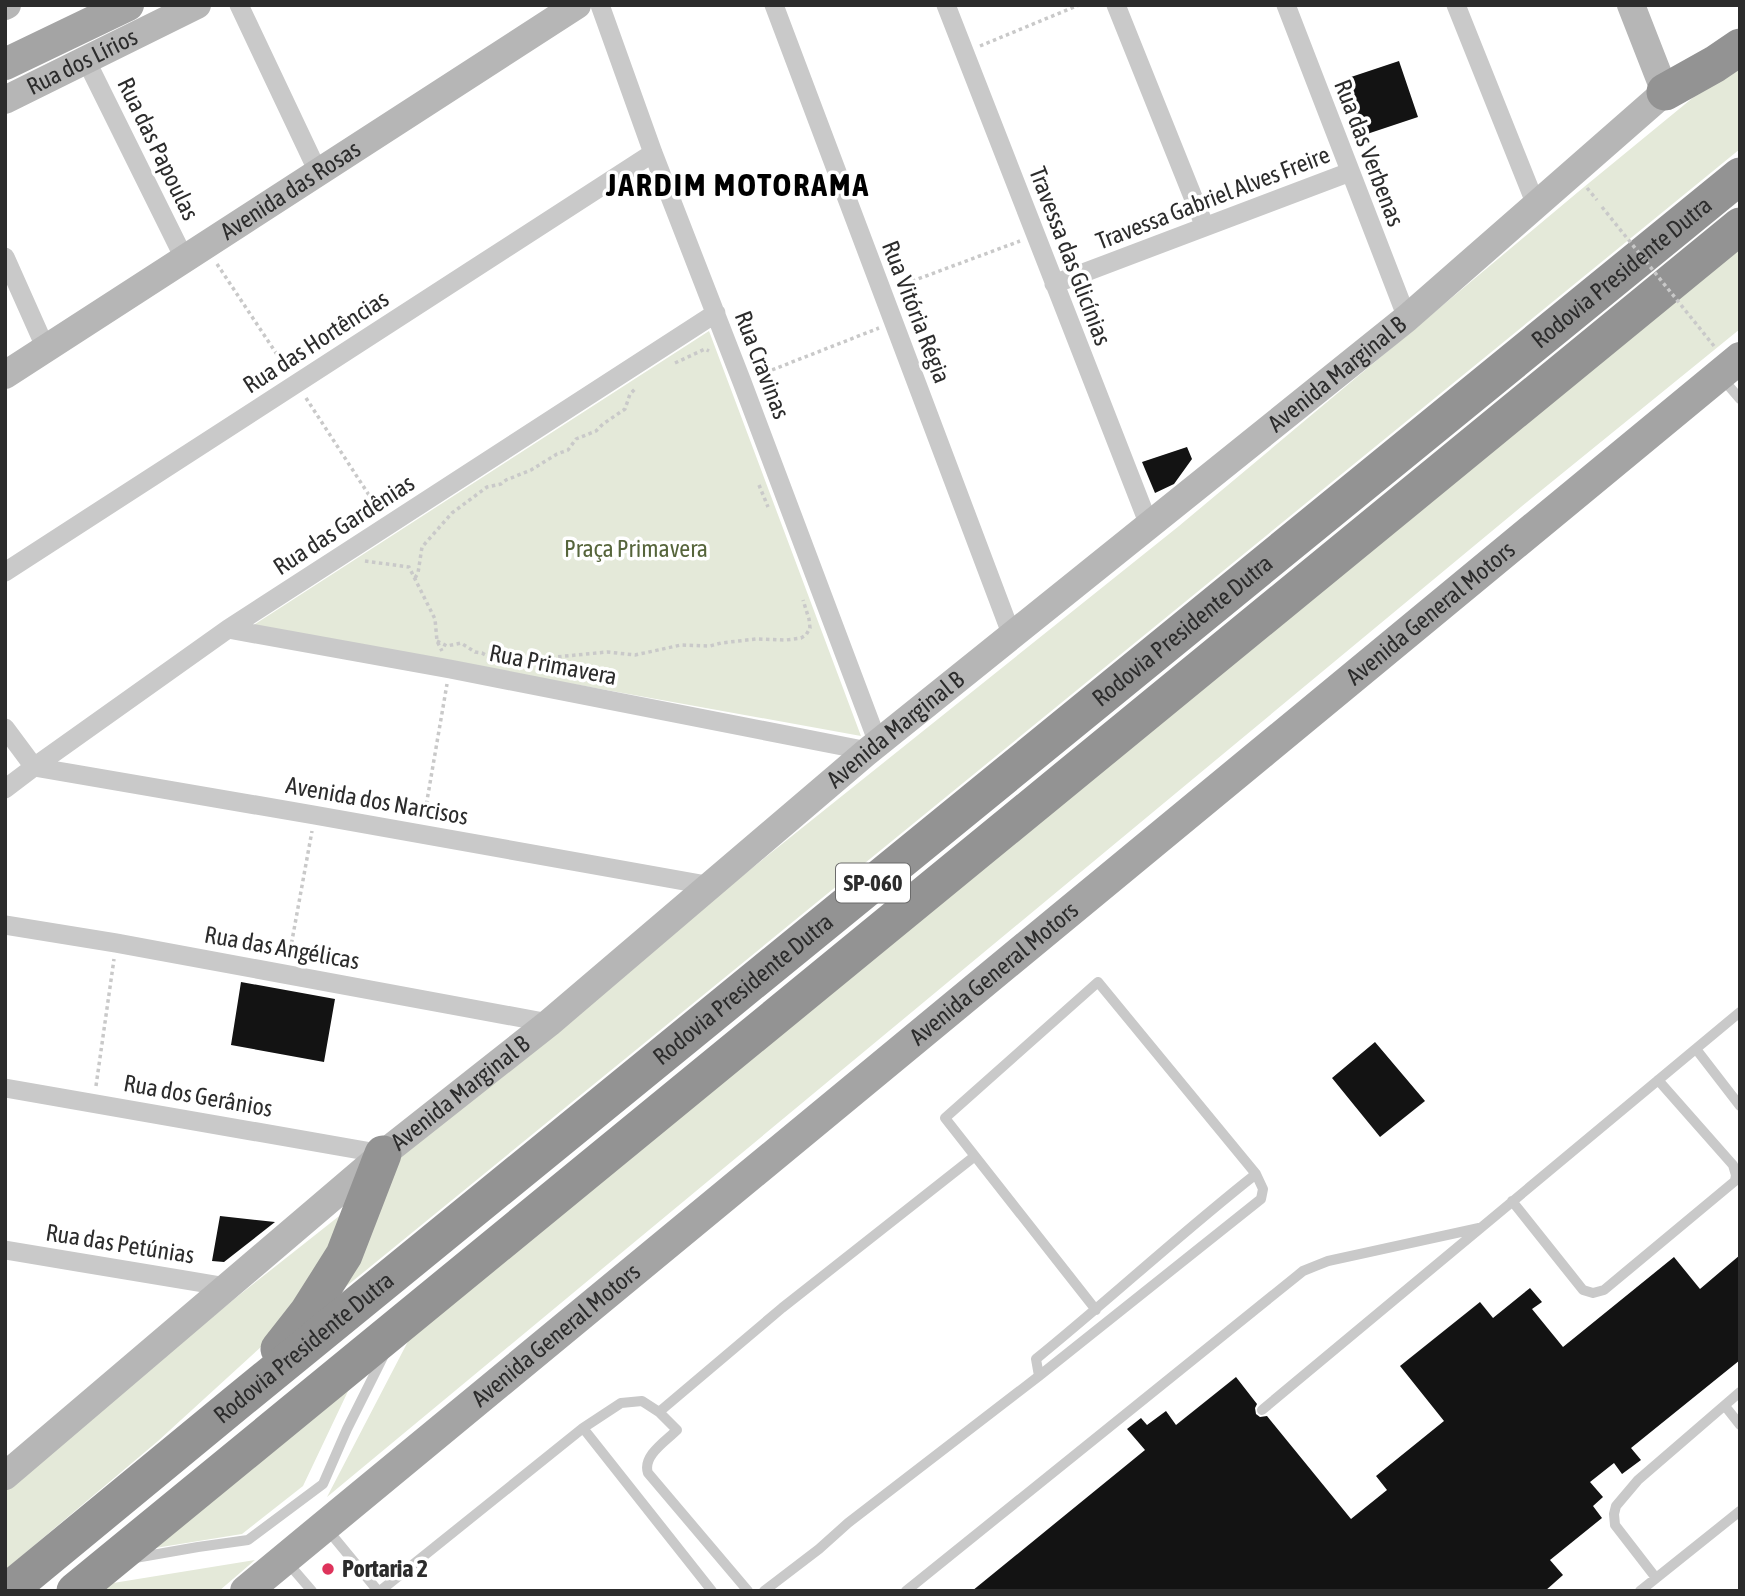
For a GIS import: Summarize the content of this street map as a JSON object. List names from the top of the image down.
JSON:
{
  "streets": {
    "highway": ["Rodovia Presidente Dutra", "SP-060"],
    "main road": ["Avenida General Motors"],
    "street": [
      "Rua dos Lírios",
      "Rua das Papoulas",
      "Rua das Verbenas",
      "Avenida das Rosas",
      "Travessa Gabriel Alves Freire",
      "Travessa das Glicínias",
      "Rua Vitória Régia",
      "Rua das Hortências",
      "Rua Cravinas",
      "Avenida Marginal B",
      "Rua das Gardênias",
      "Rua Primavera",
      "Avenida dos Narcisos",
      "Rua das Angélicas",
      "Rua dos Gerânios",
      "Rua das Petúnias"
    ]
  },
  "crossings": [
    ["Rua dos Lírios", "Rua das Papoulas"],
    ["Rua das Papoulas", "Avenida das Rosas"],
    ["Rua das Verbenas", "Travessa Gabriel Alves Freire"],
    ["Rua das Verbenas", "Avenida Marginal B"],
    ["Travessa Gabriel Alves Freire", "Travessa das Glicínias"],
    ["Travessa das Glicínias", "Avenida Marginal B"],
    ["Rua Vitória Régia", "Avenida Marginal B"],
    ["Rua das Hortências", "Rua Cravinas"],
    ["Rua Cravinas", "Avenida Marginal B"],
    ["Rua Cravinas", "Rua das Gardênias"],
    ["Rua Cravinas", "Rua Primavera"],
    ["Avenida Marginal B", "Rua Primavera"],
    ["Avenida Marginal B", "Avenida dos Narcisos"],
    ["Avenida Marginal B", "Rua das Angélicas"],
    ["Avenida Marginal B", "Rua dos Gerânios"],
    ["Avenida Marginal B", "Rua das Petúnias"],
    ["Rua das Gardênias", "Rua Primavera"],
    ["Rua das Gardênias", "Avenida dos Narcisos"]
  ],
  "districts": ["JARDIM MOTORAMA"],
  "parks": ["Praça Primavera"],
  "places": ["Portaria 2"]
}
